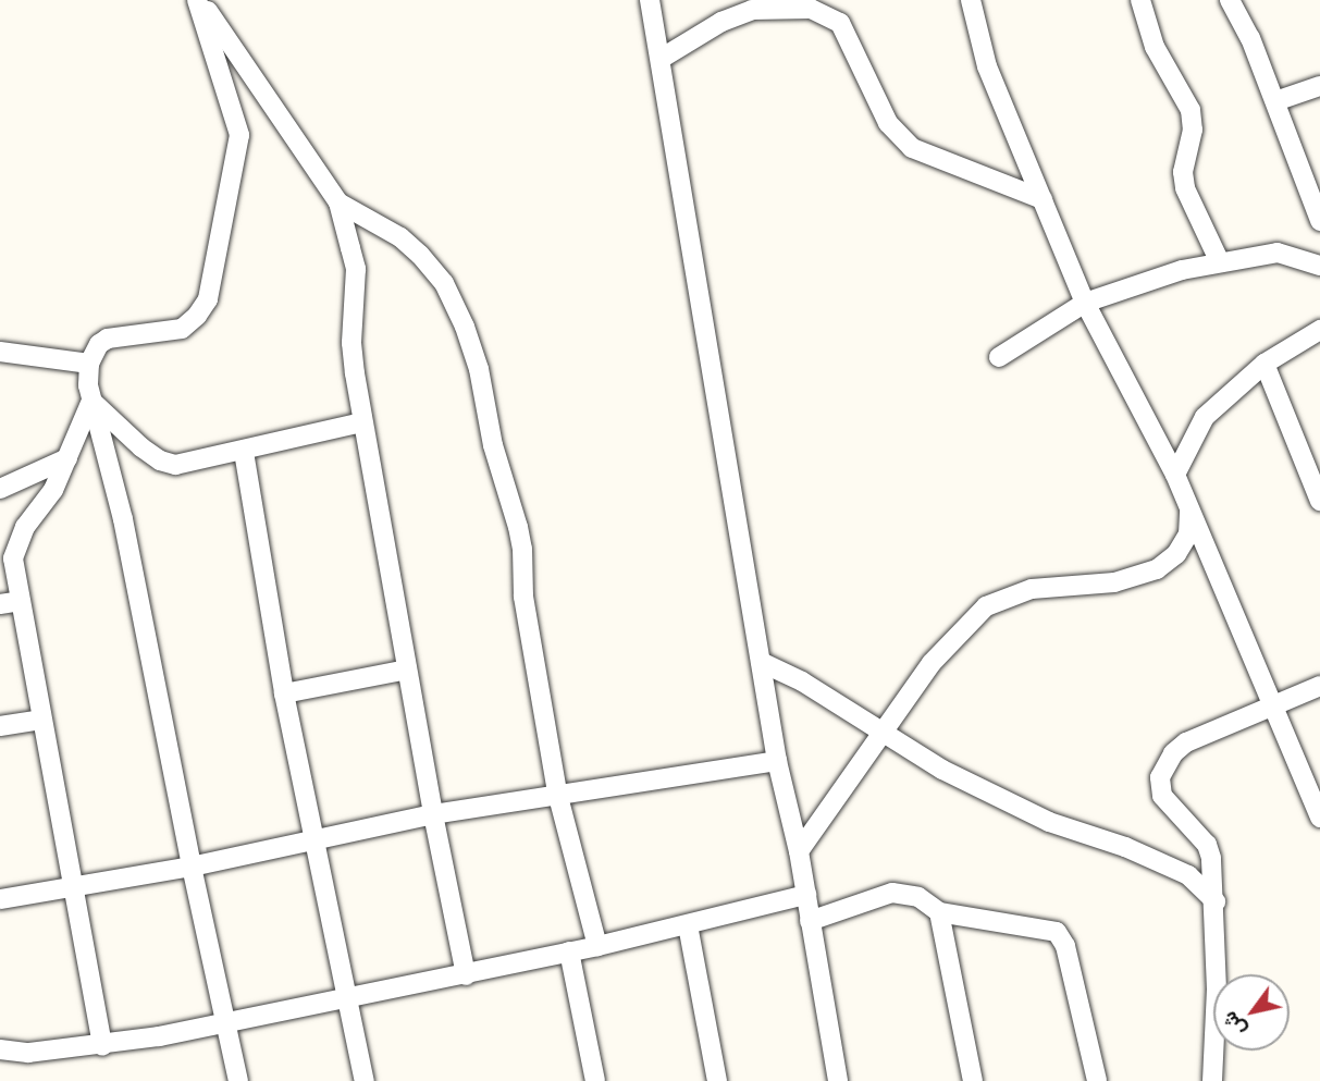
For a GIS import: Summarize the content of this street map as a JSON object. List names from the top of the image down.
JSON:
{
  "north": "bottom left"
}
